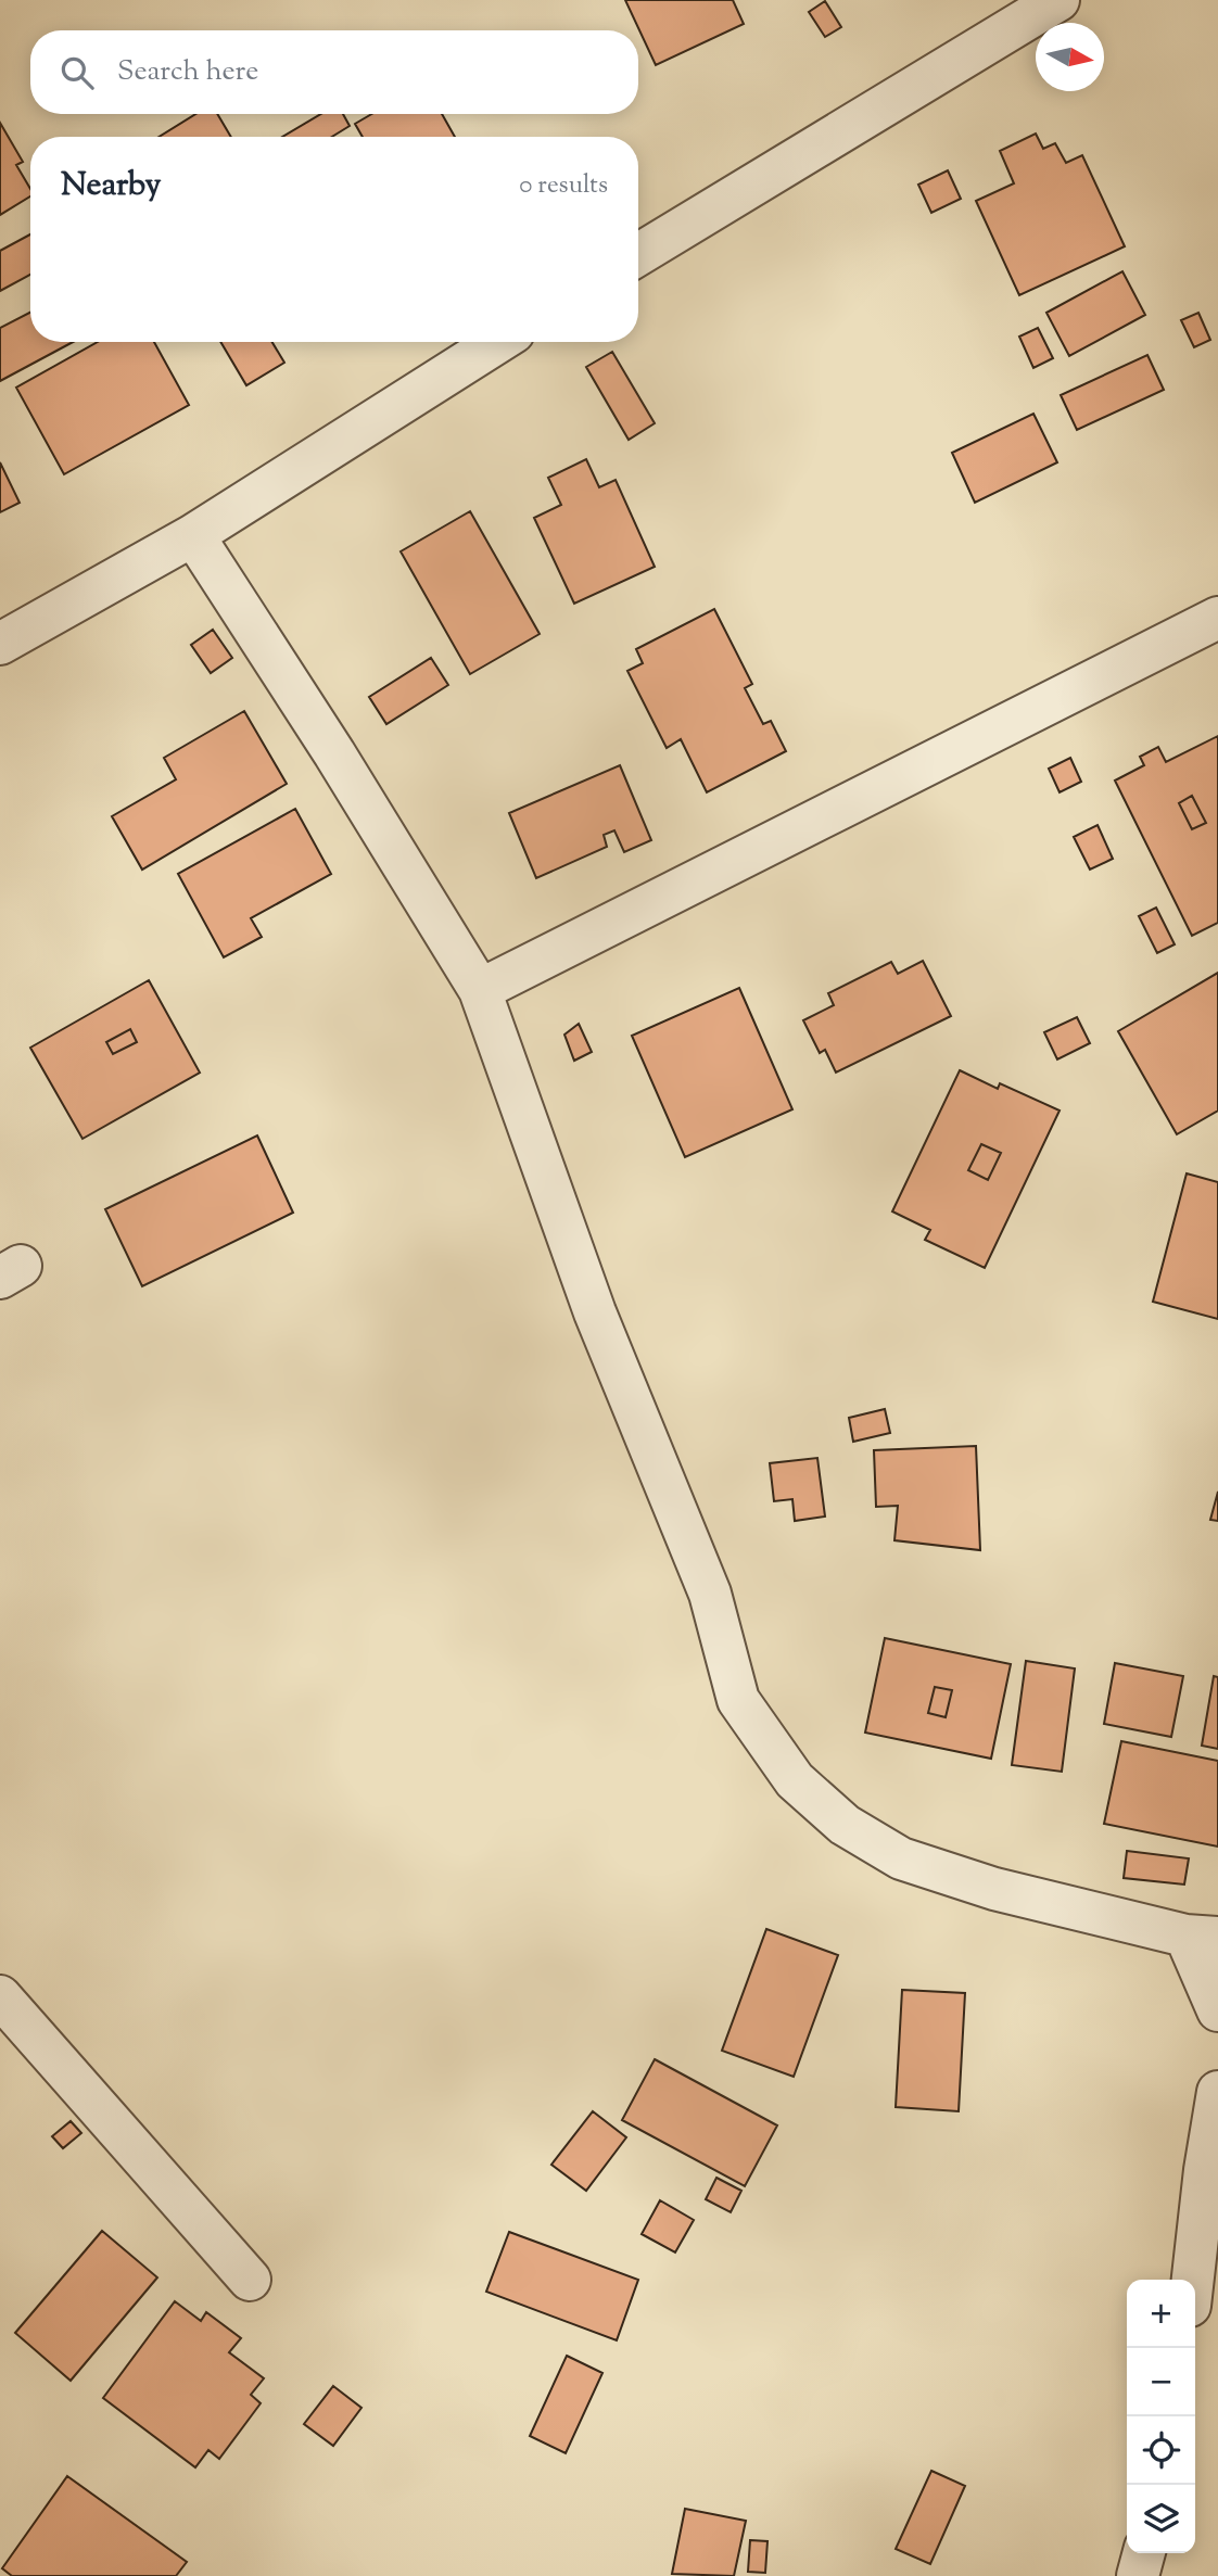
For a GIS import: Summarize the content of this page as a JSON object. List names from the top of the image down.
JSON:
{
  "north": "right",
  "page": {
    "search": "Search here",
    "heading": ["Nearby", "0 results"],
    "map_buttons": ["+", "−"]
  }
}
